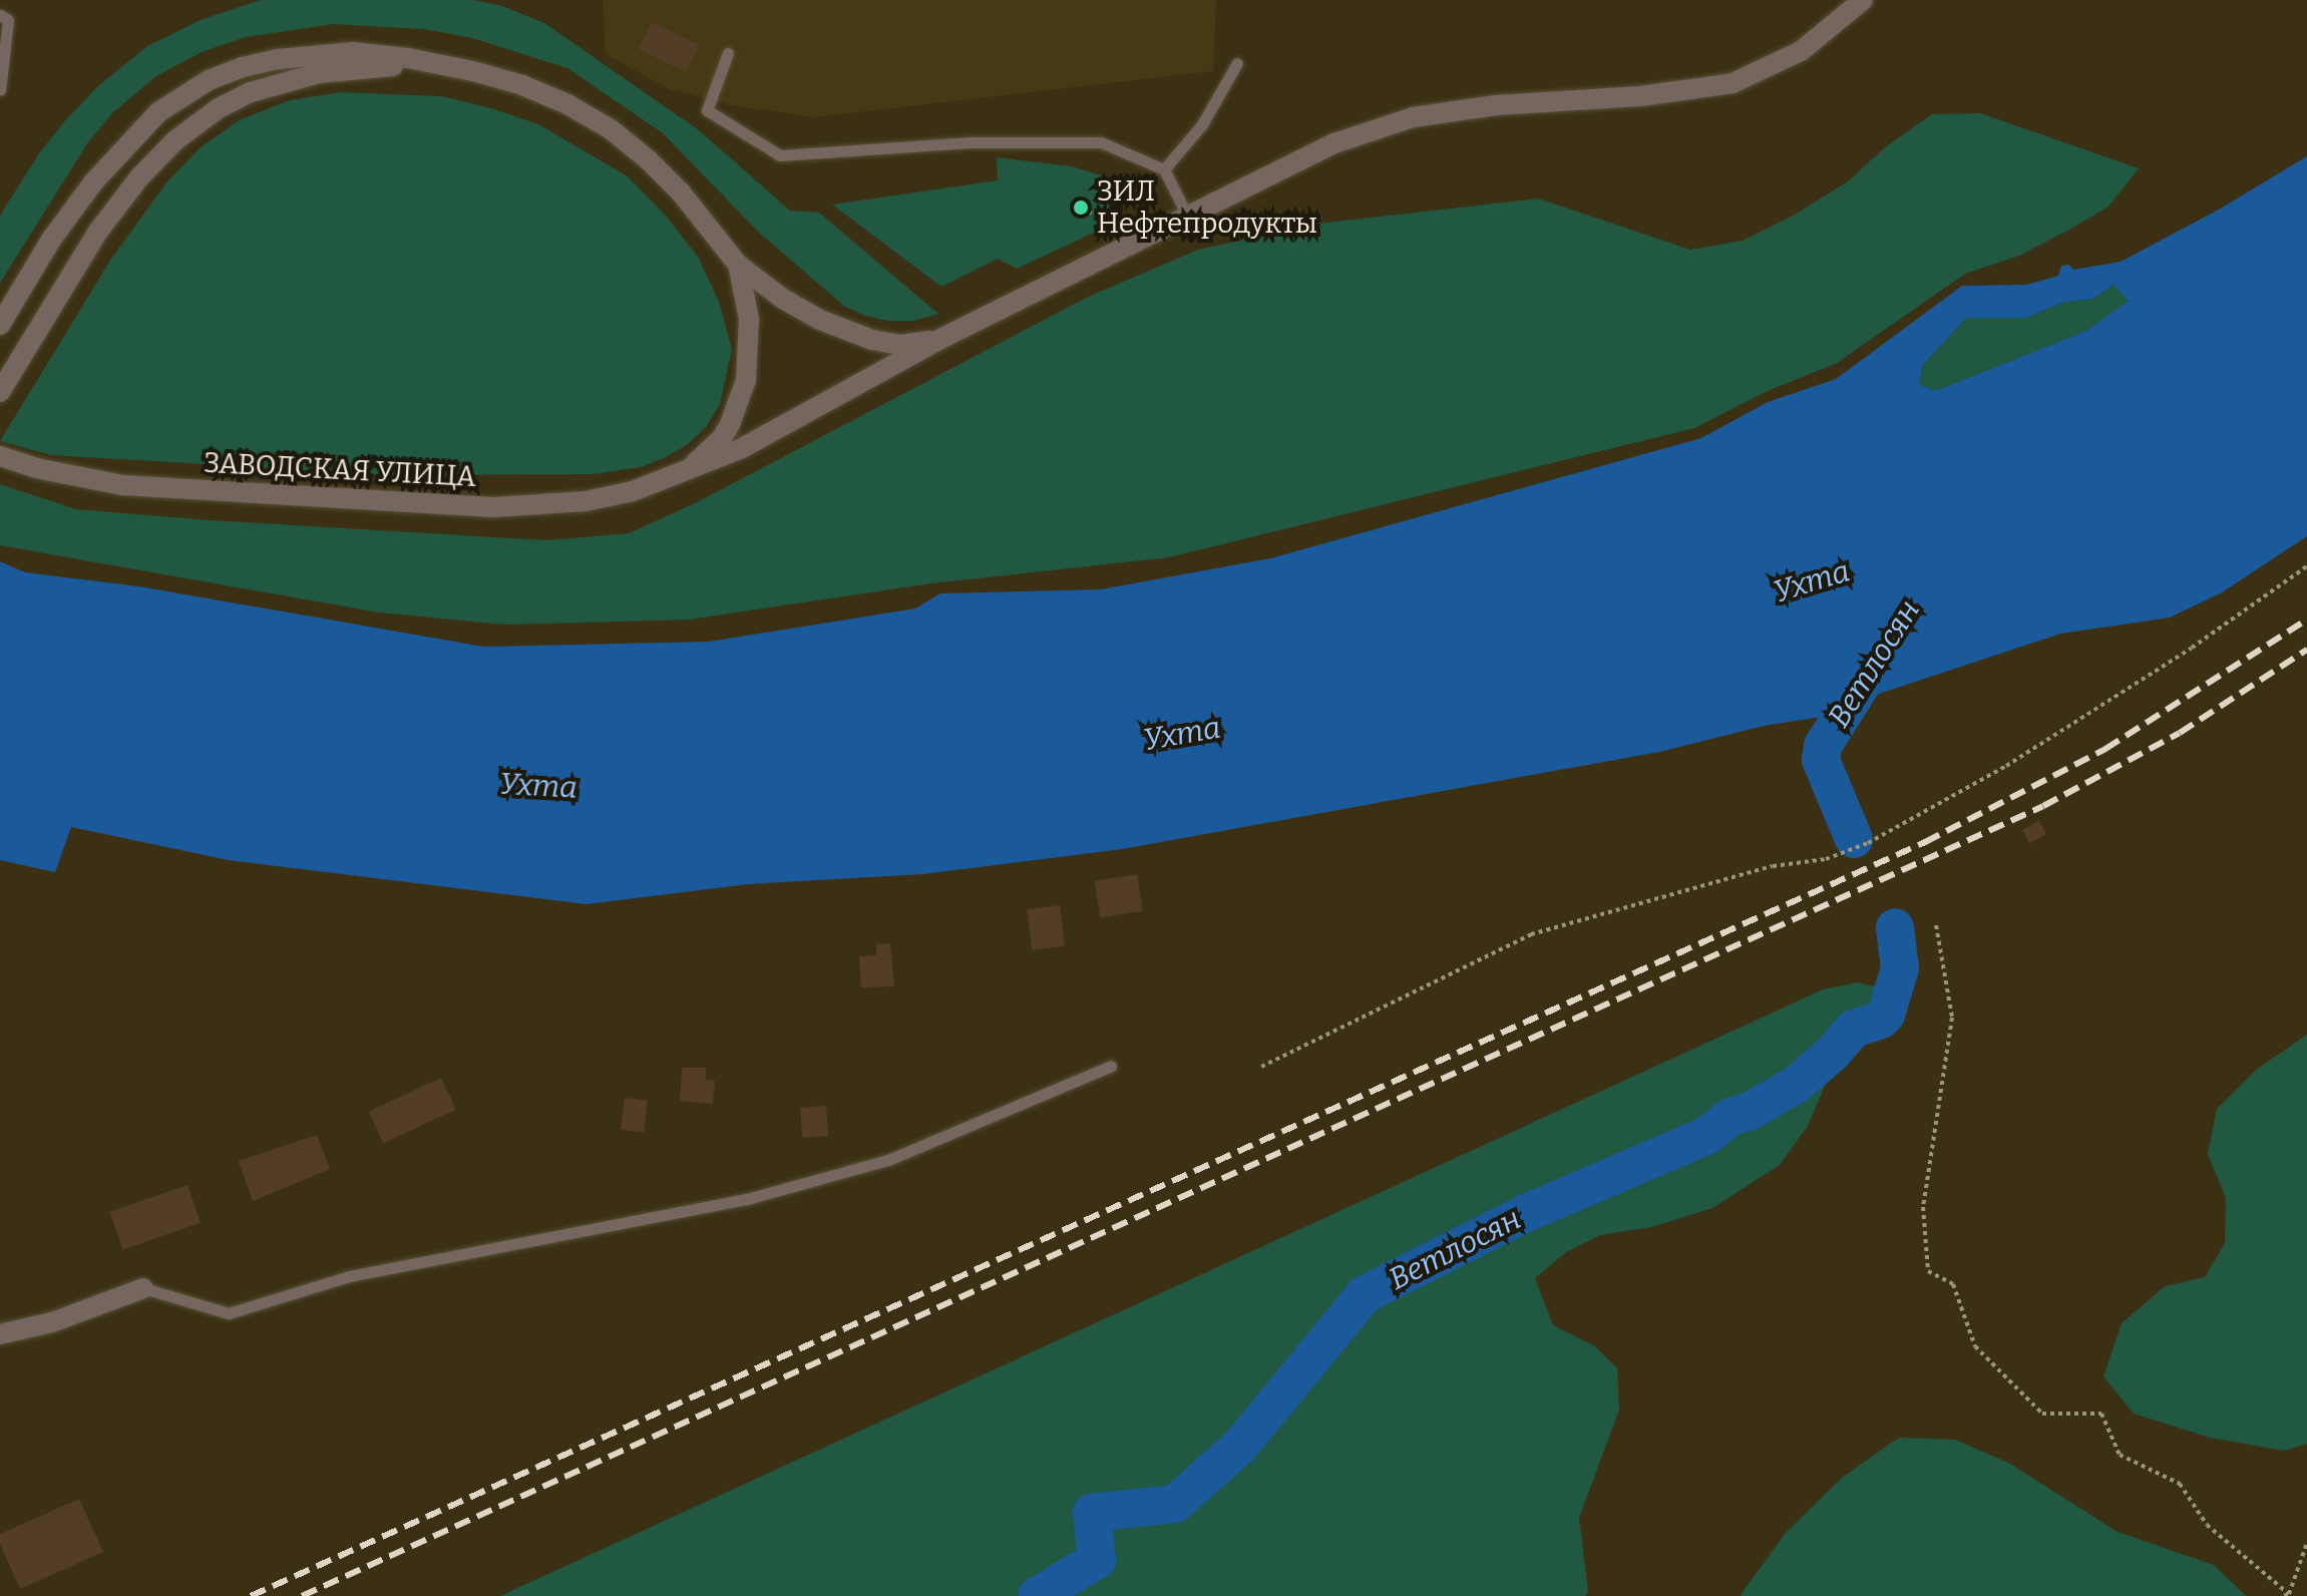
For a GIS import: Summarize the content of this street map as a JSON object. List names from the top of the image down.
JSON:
{
  "streets": {
    "street": ["ЗАВОДСКАЯ УЛИЦА"]
  },
  "water": ["Ухта", "Ветлосян"],
  "places": ["ЗИЛ Нефтепродукты"]
}
